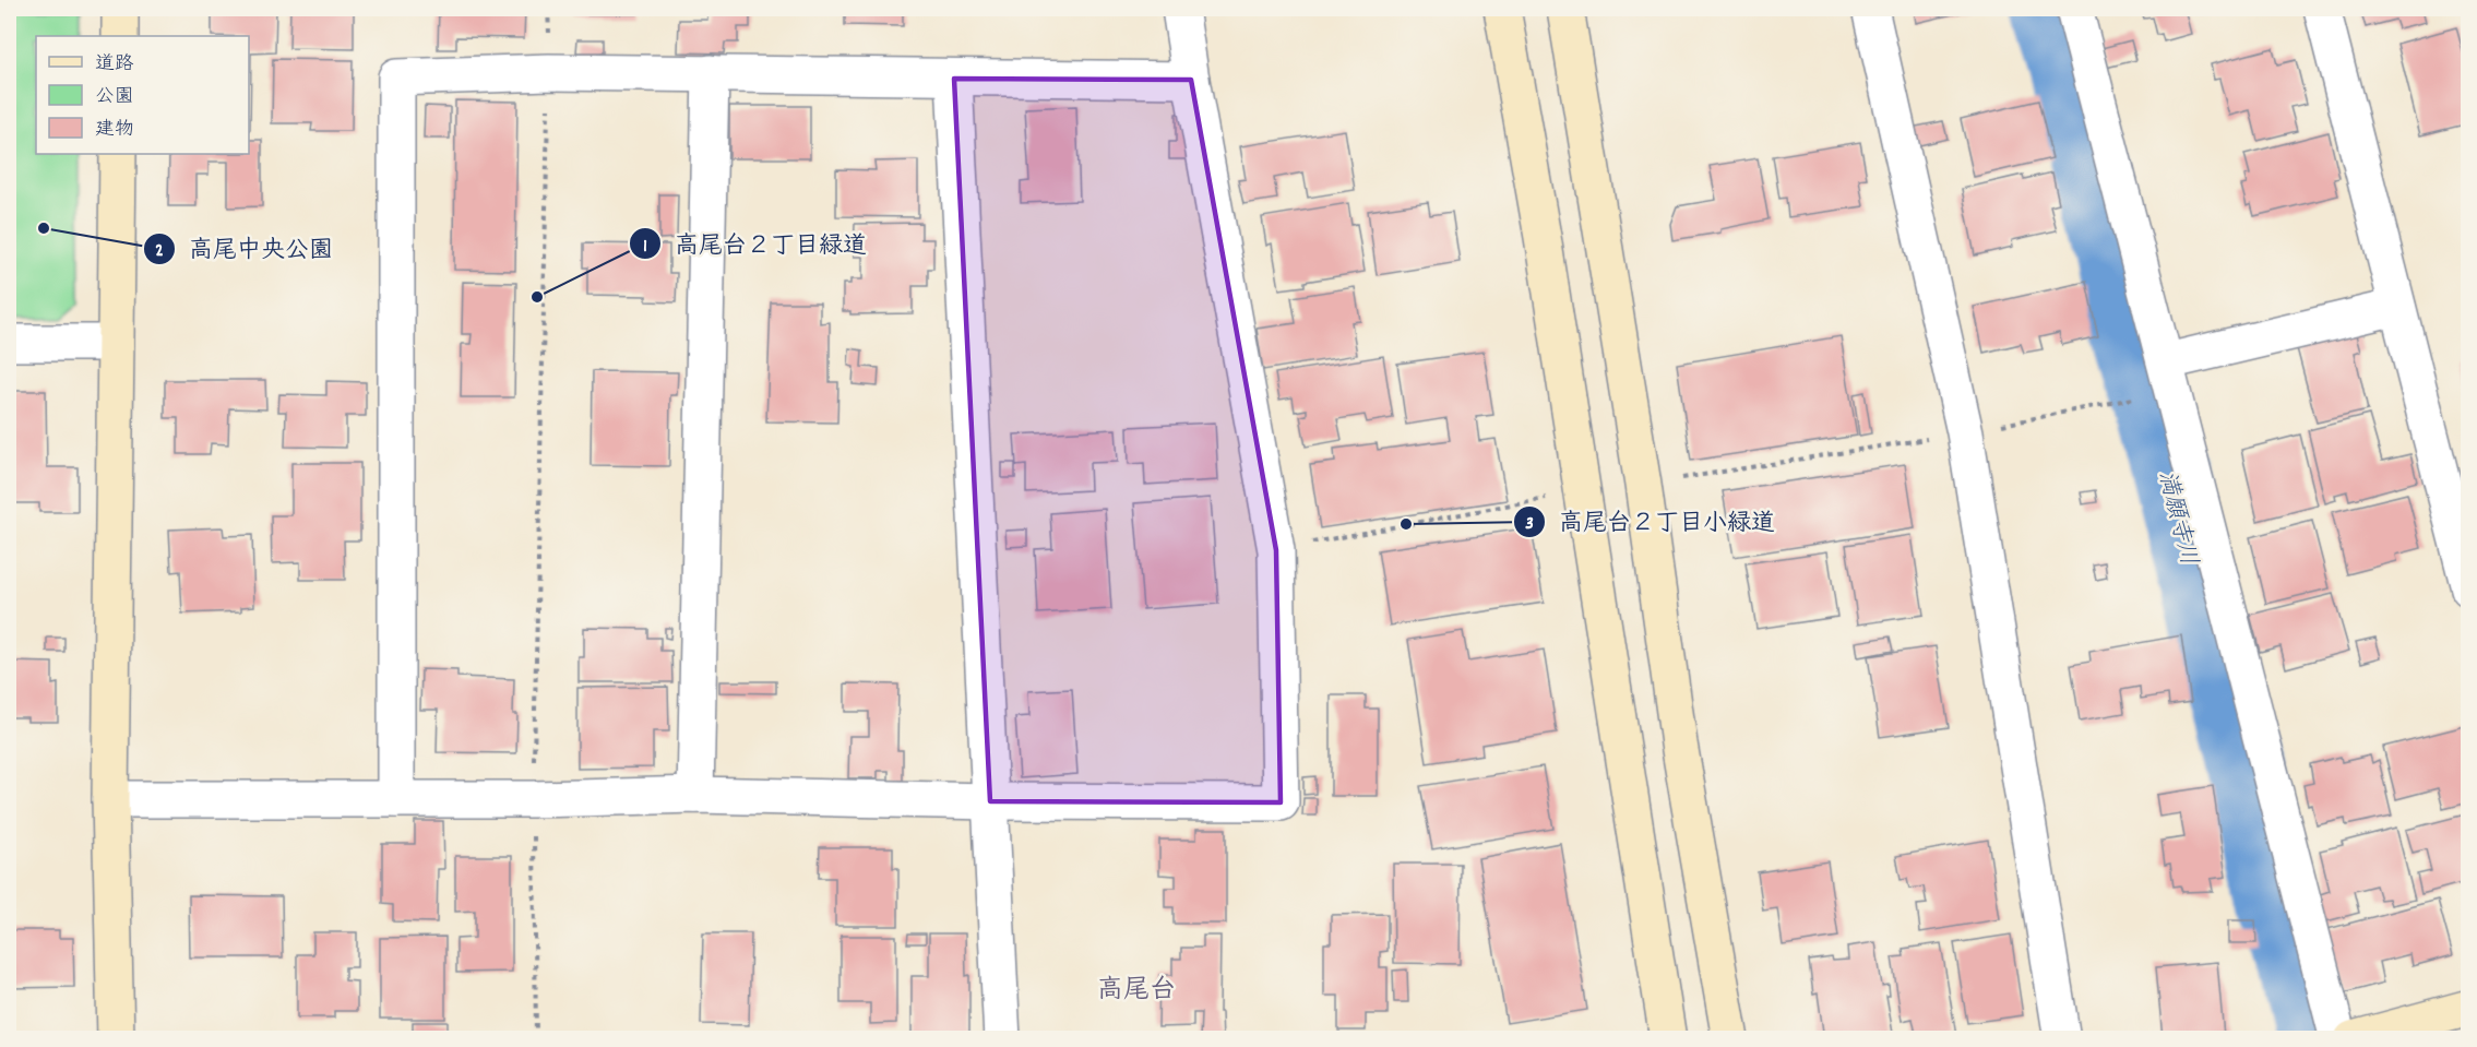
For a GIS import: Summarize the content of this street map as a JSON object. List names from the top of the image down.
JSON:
{
  "districts": ["高尾台"],
  "water": ["満願寺川"],
  "places": ["高尾中央公園", "高尾台２丁目緑道", "高尾台２丁目小緑道"],
  "legend": ["道路", "公園", "建物"]
}
